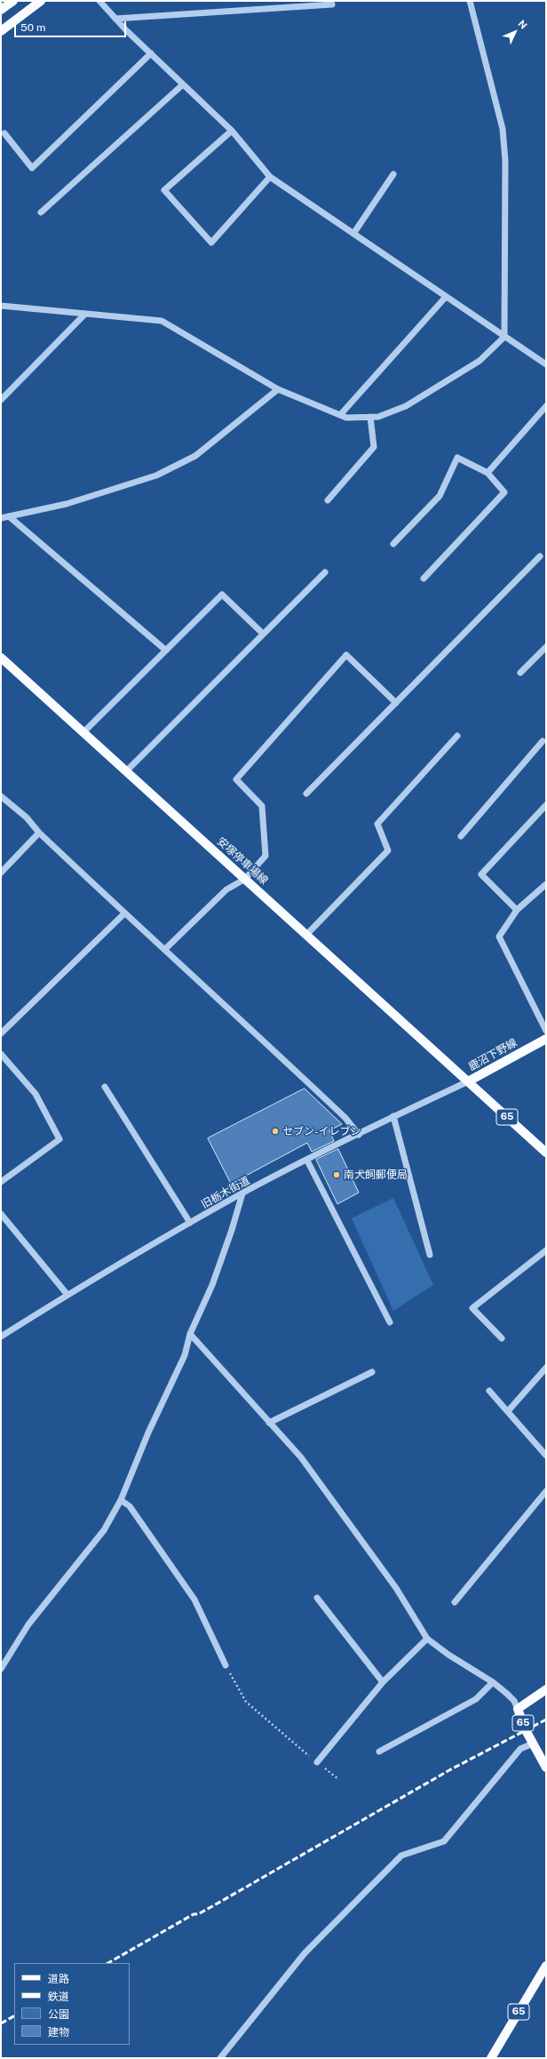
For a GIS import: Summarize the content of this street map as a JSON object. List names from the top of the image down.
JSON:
{
  "streets": {
    "main road": ["安塚停車場線", "鹿沼下野線", "65"],
    "street": ["旧栃木街道"]
  },
  "crossings": [
    ["安塚停車場線", "鹿沼下野線"],
    ["安塚停車場線", "旧栃木街道"],
    ["鹿沼下野線", "旧栃木街道"]
  ],
  "places": ["セブン-イレブン", "南犬飼郵便局"],
  "legend": [
    "道路",
    "鉄道",
    "公園",
    "建物"
  ],
  "scale_bar": "50 m",
  "north": "top right"
}
